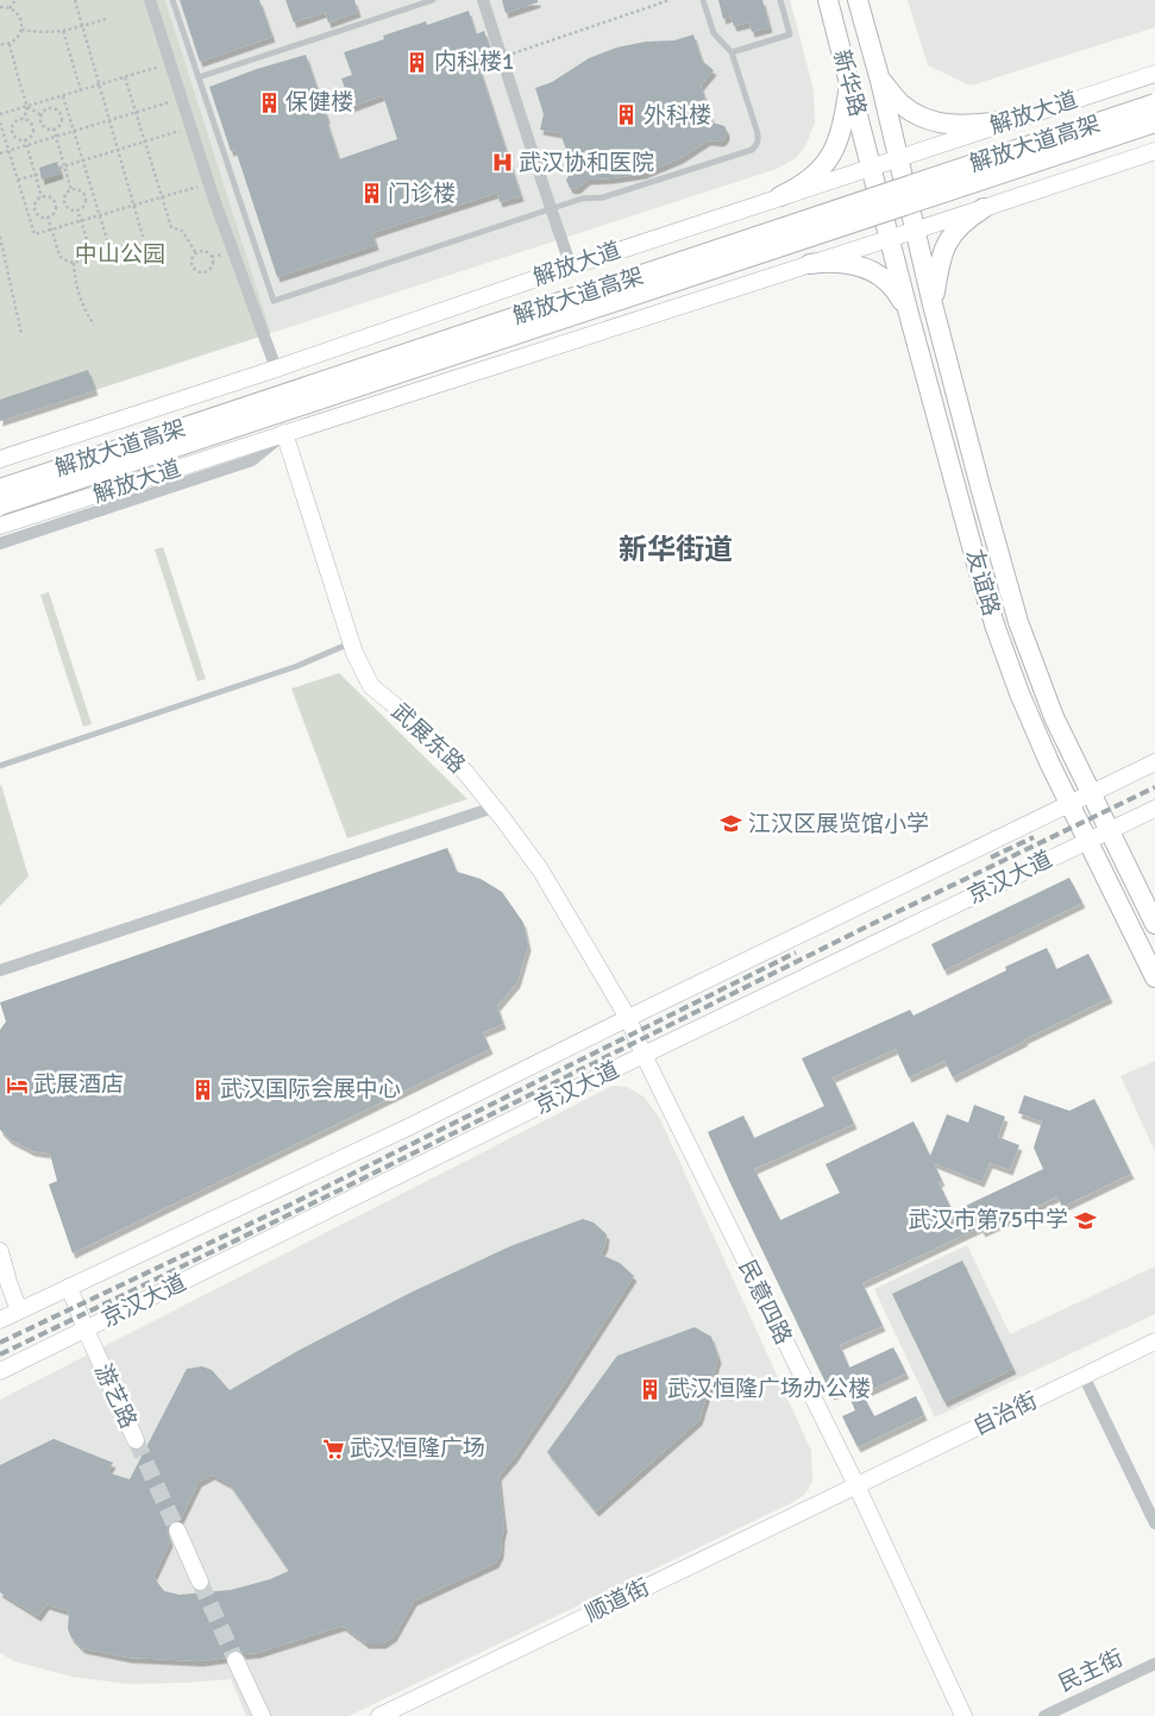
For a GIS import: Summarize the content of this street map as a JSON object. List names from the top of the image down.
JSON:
{
  "streets": {
    "main road": [
      "新华路",
      "解放大道",
      "解放大道高架",
      "友谊路",
      "武展东路",
      "京汉大道",
      "民意四路",
      "游艺路",
      "自治街",
      "顺道街"
    ],
    "street": ["民主街"]
  },
  "crossings": [
    ["新华路", "解放大道"],
    ["新华路", "友谊路"],
    ["解放大道", "友谊路"],
    ["解放大道", "武展东路"],
    ["友谊路", "京汉大道"],
    ["武展东路", "京汉大道"],
    ["武展东路", "民意四路"],
    ["京汉大道", "民意四路"],
    ["京汉大道", "游艺路"],
    ["民意四路", "自治街"],
    ["民意四路", "顺道街"],
    ["自治街", "顺道街"]
  ],
  "districts": ["新华街道"],
  "parks": ["中山公园"],
  "places": {
    "building": [
      "内科楼1",
      "保健楼",
      "外科楼",
      "门诊楼",
      "武汉国际会展中心",
      "武汉恒隆广场办公楼"
    ],
    "hospital": ["武汉协和医院"],
    "school or university": ["江汉区展览馆小学", "武汉市第75中学"],
    "hotel": ["武展酒店"],
    "supermarket": ["武汉恒隆广场"]
  }
}
